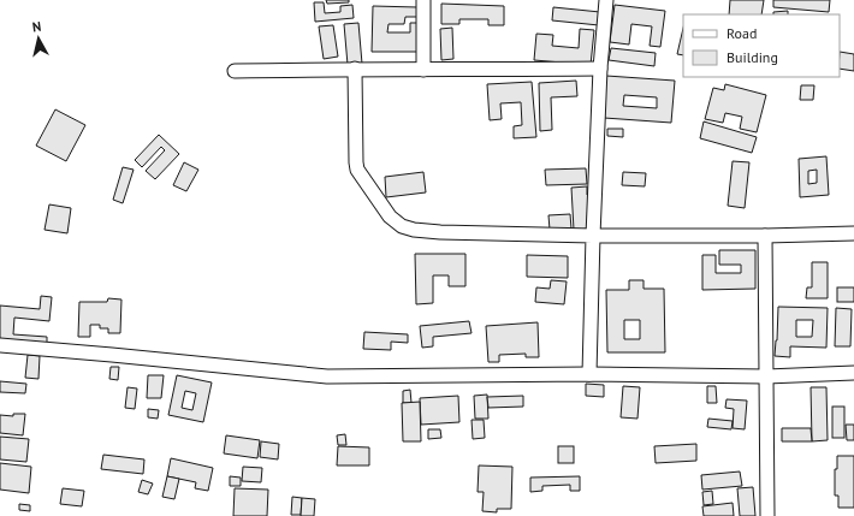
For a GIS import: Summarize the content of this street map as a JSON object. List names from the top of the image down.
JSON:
{
  "legend": ["Road", "Building"],
  "north": "top"
}
